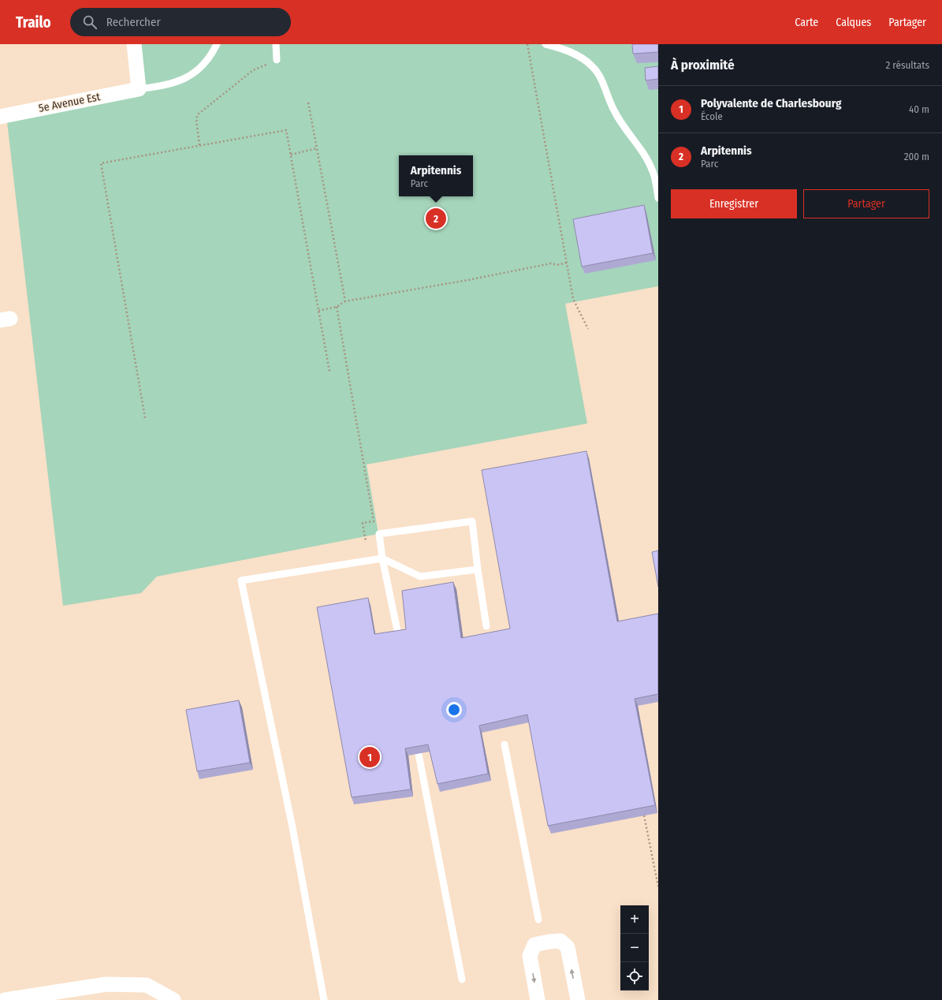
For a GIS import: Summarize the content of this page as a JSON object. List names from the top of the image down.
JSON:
{
  "streets": {
    "street": ["5e Avenue Est"]
  },
  "page": {
    "header": "Trailo",
    "search": "Rechercher",
    "nav": ["Carte", "Calques", "Partager"],
    "heading": ["À proximité", "2 résultats"],
    "list": [
      {
        "mark": "1",
        "name": "Polyvalente de Charlesbourg",
        "note": "École",
        "value": "40 m"
      },
      {
        "mark": "2",
        "name": "Arpitennis",
        "note": "Parc",
        "value": "200 m"
      }
    ],
    "popup": ["Arpitennis", "Parc"],
    "buttons": ["Enregistrer", "Partager"],
    "pins": ["2", "1"],
    "map_buttons": ["+", "−"]
  }
}
